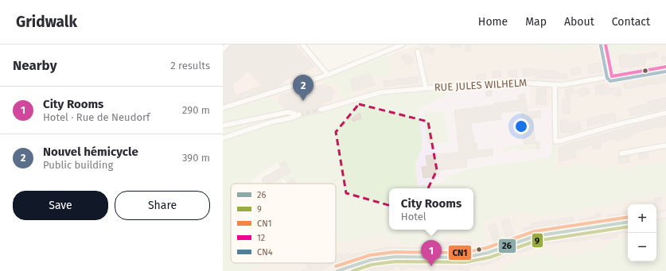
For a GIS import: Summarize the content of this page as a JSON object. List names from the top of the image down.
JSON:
{
  "streets": {
    "street": ["RUE JULES WILHELM"]
  },
  "lines": [
    "transit line 12",
    "transit line CN4",
    "transit line CN1",
    "transit line 26",
    "transit line 9"
  ],
  "legend": [
    "26",
    "9",
    "CN1",
    "12",
    "CN4"
  ],
  "page": {
    "header": "Gridwalk",
    "nav": [
      "Home",
      "Map",
      "About",
      "Contact"
    ],
    "heading": ["Nearby", "2 results"],
    "pins": ["2", "1"],
    "list": [
      {
        "mark": "1",
        "name": "City Rooms",
        "note": "Hotel · Rue de Neudorf",
        "value": "290 m"
      },
      {
        "mark": "2",
        "name": "Nouvel hémicycle",
        "note": "Public building",
        "value": "390 m"
      }
    ],
    "buttons": ["Save", "Share"],
    "popup": ["City Rooms", "Hotel"],
    "map_buttons": ["+", "−"]
  }
}
